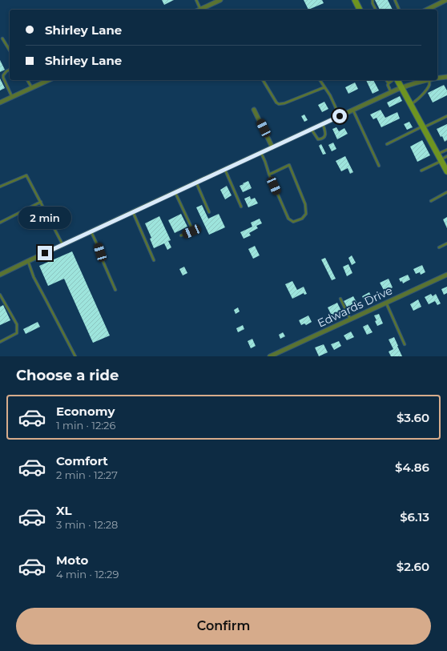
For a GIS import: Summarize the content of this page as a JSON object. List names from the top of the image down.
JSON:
{
  "streets": {
    "street": ["Edwards Drive"]
  },
  "page": {
    "banner": ["Shirley Lane", "Shirley Lane"],
    "bubble": "2 min",
    "heading": "Choose a ride",
    "list": [
      {
        "name": "Economy",
        "note": "1 min · 12:26",
        "value": "$3.60"
      },
      {
        "name": "Comfort",
        "note": "2 min · 12:27",
        "value": "$4.86"
      },
      {
        "name": "XL",
        "note": "3 min · 12:28",
        "value": "$6.13"
      },
      {
        "name": "Moto",
        "note": "4 min · 12:29",
        "value": "$2.60"
      }
    ],
    "buttons": "Confirm"
  }
}
